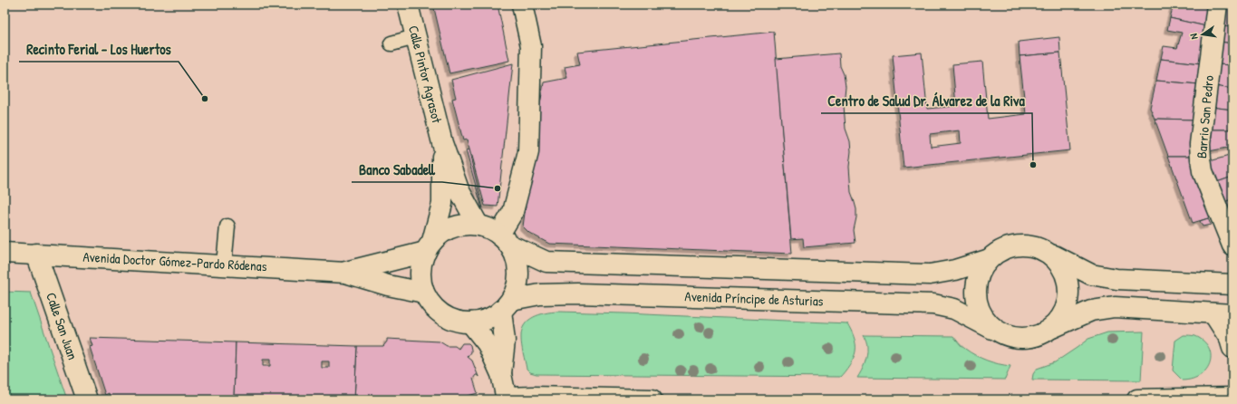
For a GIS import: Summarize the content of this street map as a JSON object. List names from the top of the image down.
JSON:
{
  "streets": {
    "street": [
      "Calle Pintor Agrasot",
      "Barrio San Pedro",
      "Avenida Doctor Gómez-Pardo Ródenas",
      "Avenida Príncipe de Asturias",
      "Calle San Juan"
    ]
  },
  "crossings": [
    ["Calle Pintor Agrasot", "Avenida Doctor Gómez-Pardo Ródenas"],
    ["Calle Pintor Agrasot", "Avenida Príncipe de Asturias"],
    ["Avenida Doctor Gómez-Pardo Ródenas", "Avenida Príncipe de Asturias"],
    ["Avenida Doctor Gómez-Pardo Ródenas", "Calle San Juan"]
  ],
  "places": ["Recinto Ferial - Los Huertos", "Centro de Salud Dr. Álvarez de la Riva", "Banco Sabadell"],
  "north": "left"
}
